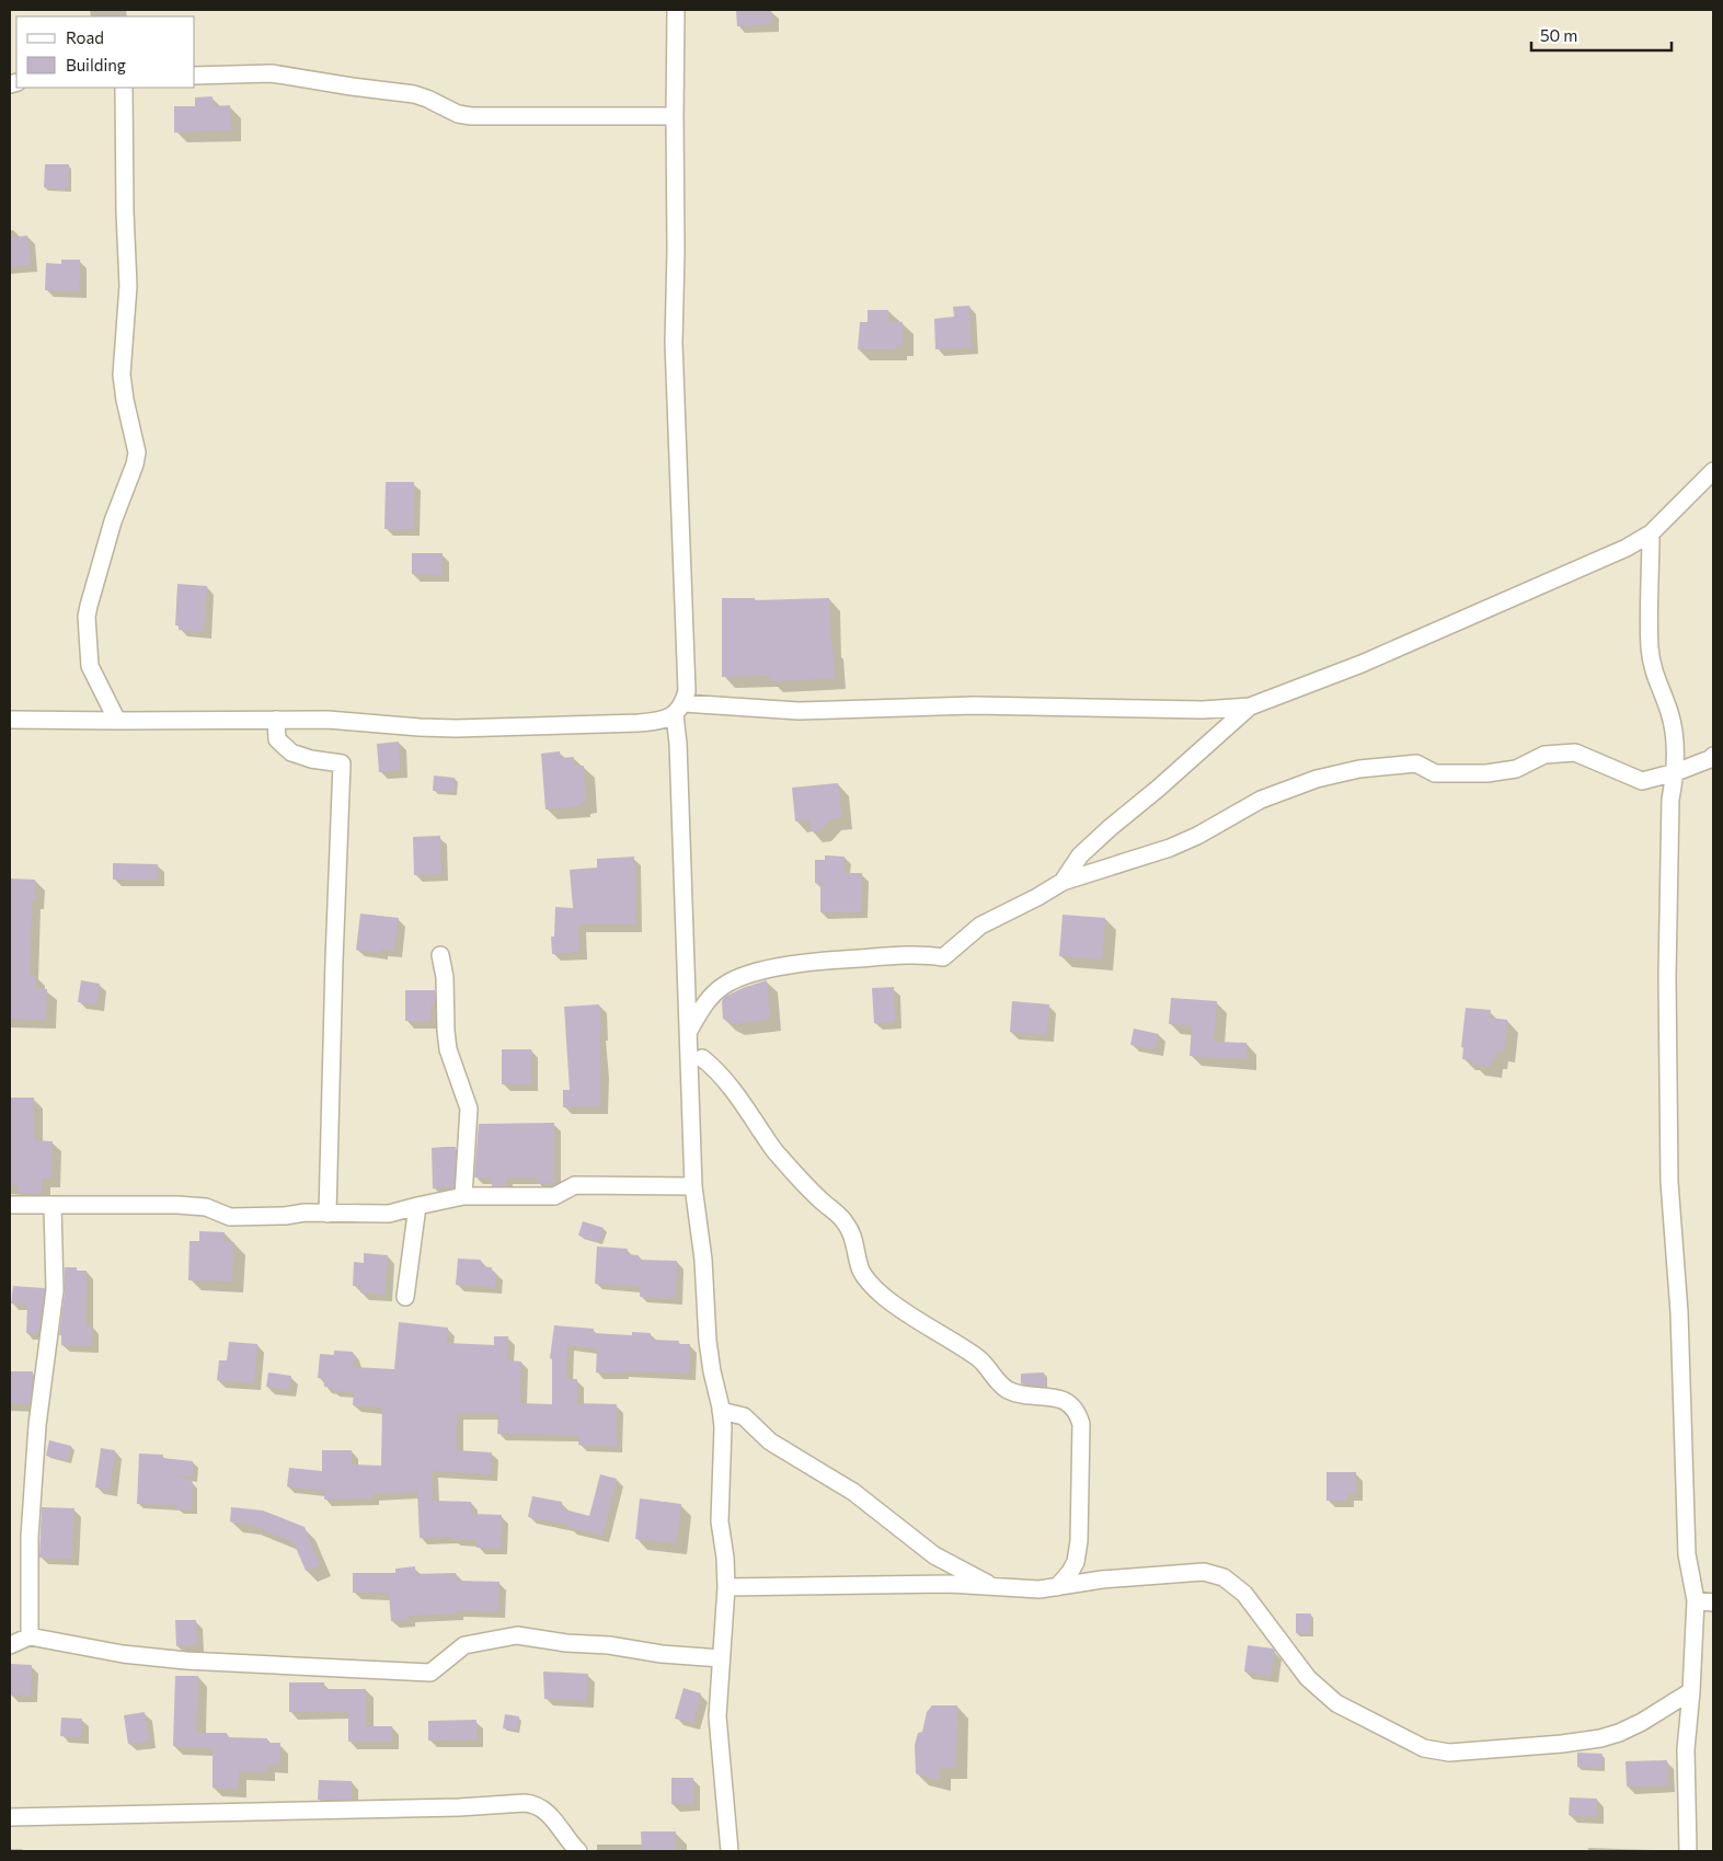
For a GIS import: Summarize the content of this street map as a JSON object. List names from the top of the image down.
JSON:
{
  "legend": ["Road", "Building"],
  "scale_bar": "50 m"
}
